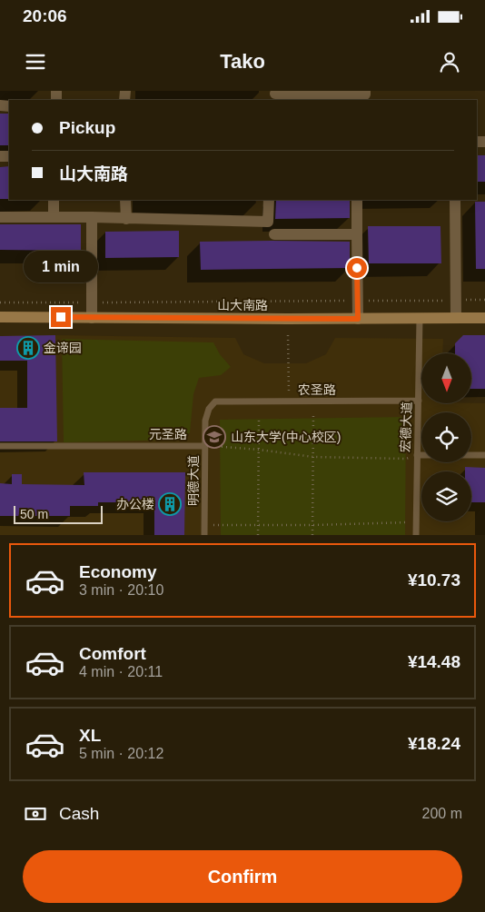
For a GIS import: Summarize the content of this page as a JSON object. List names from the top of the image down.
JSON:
{
  "streets": {
    "main road": ["山大南路"],
    "lane": [
      "农圣路",
      "宏德大道",
      "元圣路",
      "明德大道"
    ]
  },
  "crossings": [
    ["山大南路", "宏德大道"],
    ["农圣路", "宏德大道"],
    ["农圣路", "明德大道"],
    ["宏德大道", "元圣路"],
    ["元圣路", "明德大道"]
  ],
  "places": {
    "building": ["金谛园", "办公楼"],
    "school or university": ["山东大学(中心校区)"]
  },
  "scale_bar": "50 m",
  "north": "bottom",
  "page": {
    "status": "20:06",
    "header": "Tako",
    "banner": ["Pickup", "山大南路"],
    "bubble": "1 min",
    "scale": "50 m",
    "list": [
      {
        "name": "Economy",
        "note": "3 min · 20:10",
        "value": "¥10.73"
      },
      {
        "name": "Comfort",
        "note": "4 min · 20:11",
        "value": "¥14.48"
      },
      {
        "name": "XL",
        "note": "5 min · 20:12",
        "value": "¥18.24"
      }
    ],
    "pay": ["Cash", "200 m"],
    "buttons": "Confirm"
  }
}
